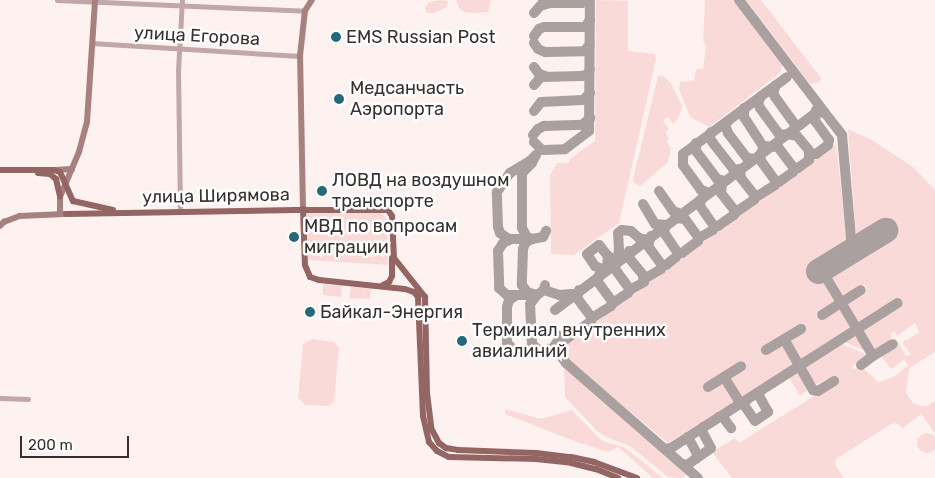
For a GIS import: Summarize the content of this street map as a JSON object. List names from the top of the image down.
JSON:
{
  "streets": {
    "main road": ["улица Ширямова"],
    "street": ["улица Егорова"]
  },
  "places": [
    "EMS Russian Рost",
    "Медсанчасть Аэропорта",
    "ЛОВД на воздушном транспорте",
    "МВД по вопросам миграции",
    "Байкал-Энергия",
    "Терминал внутренних авиалиний"
  ],
  "scale_bar": "200 m"
}
